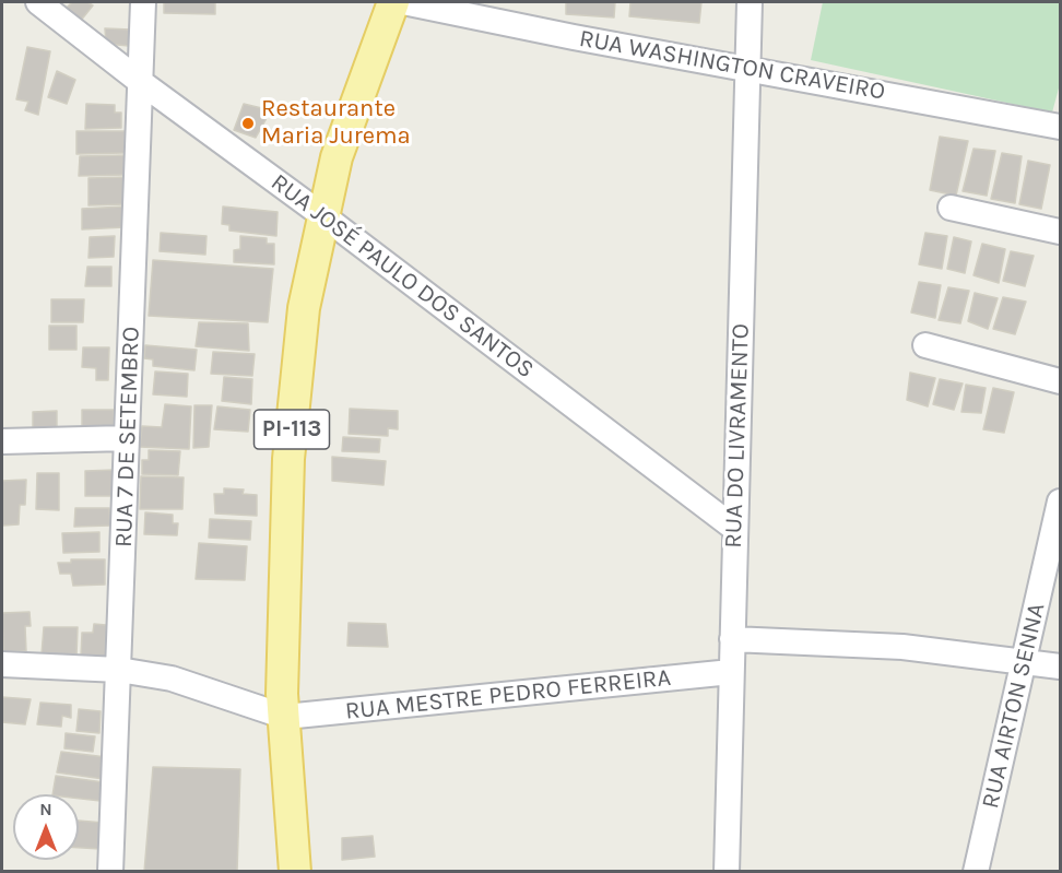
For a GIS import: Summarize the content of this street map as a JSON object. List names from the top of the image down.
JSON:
{
  "streets": {
    "main road": ["PI-113"],
    "street": [
      "RUA WASHINGTON CRAVEIRO",
      "RUA JOSÉ PAULO DOS SANTOS",
      "RUA DO LIVRAMENTO",
      "RUA 7 DE SETEMBRO",
      "RUA MESTRE PEDRO FERREIRA",
      "RUA AIRTON SENNA"
    ]
  },
  "crossings": [
    ["RUA WASHINGTON CRAVEIRO", "RUA DO LIVRAMENTO"],
    ["RUA JOSÉ PAULO DOS SANTOS", "PI-113"],
    ["RUA JOSÉ PAULO DOS SANTOS", "RUA DO LIVRAMENTO"],
    ["RUA JOSÉ PAULO DOS SANTOS", "RUA 7 DE SETEMBRO"],
    ["PI-113", "RUA MESTRE PEDRO FERREIRA"],
    ["RUA DO LIVRAMENTO", "RUA MESTRE PEDRO FERREIRA"],
    ["RUA 7 DE SETEMBRO", "RUA MESTRE PEDRO FERREIRA"]
  ],
  "places": ["Restaurante Maria Jurema"],
  "north": "top"
}
